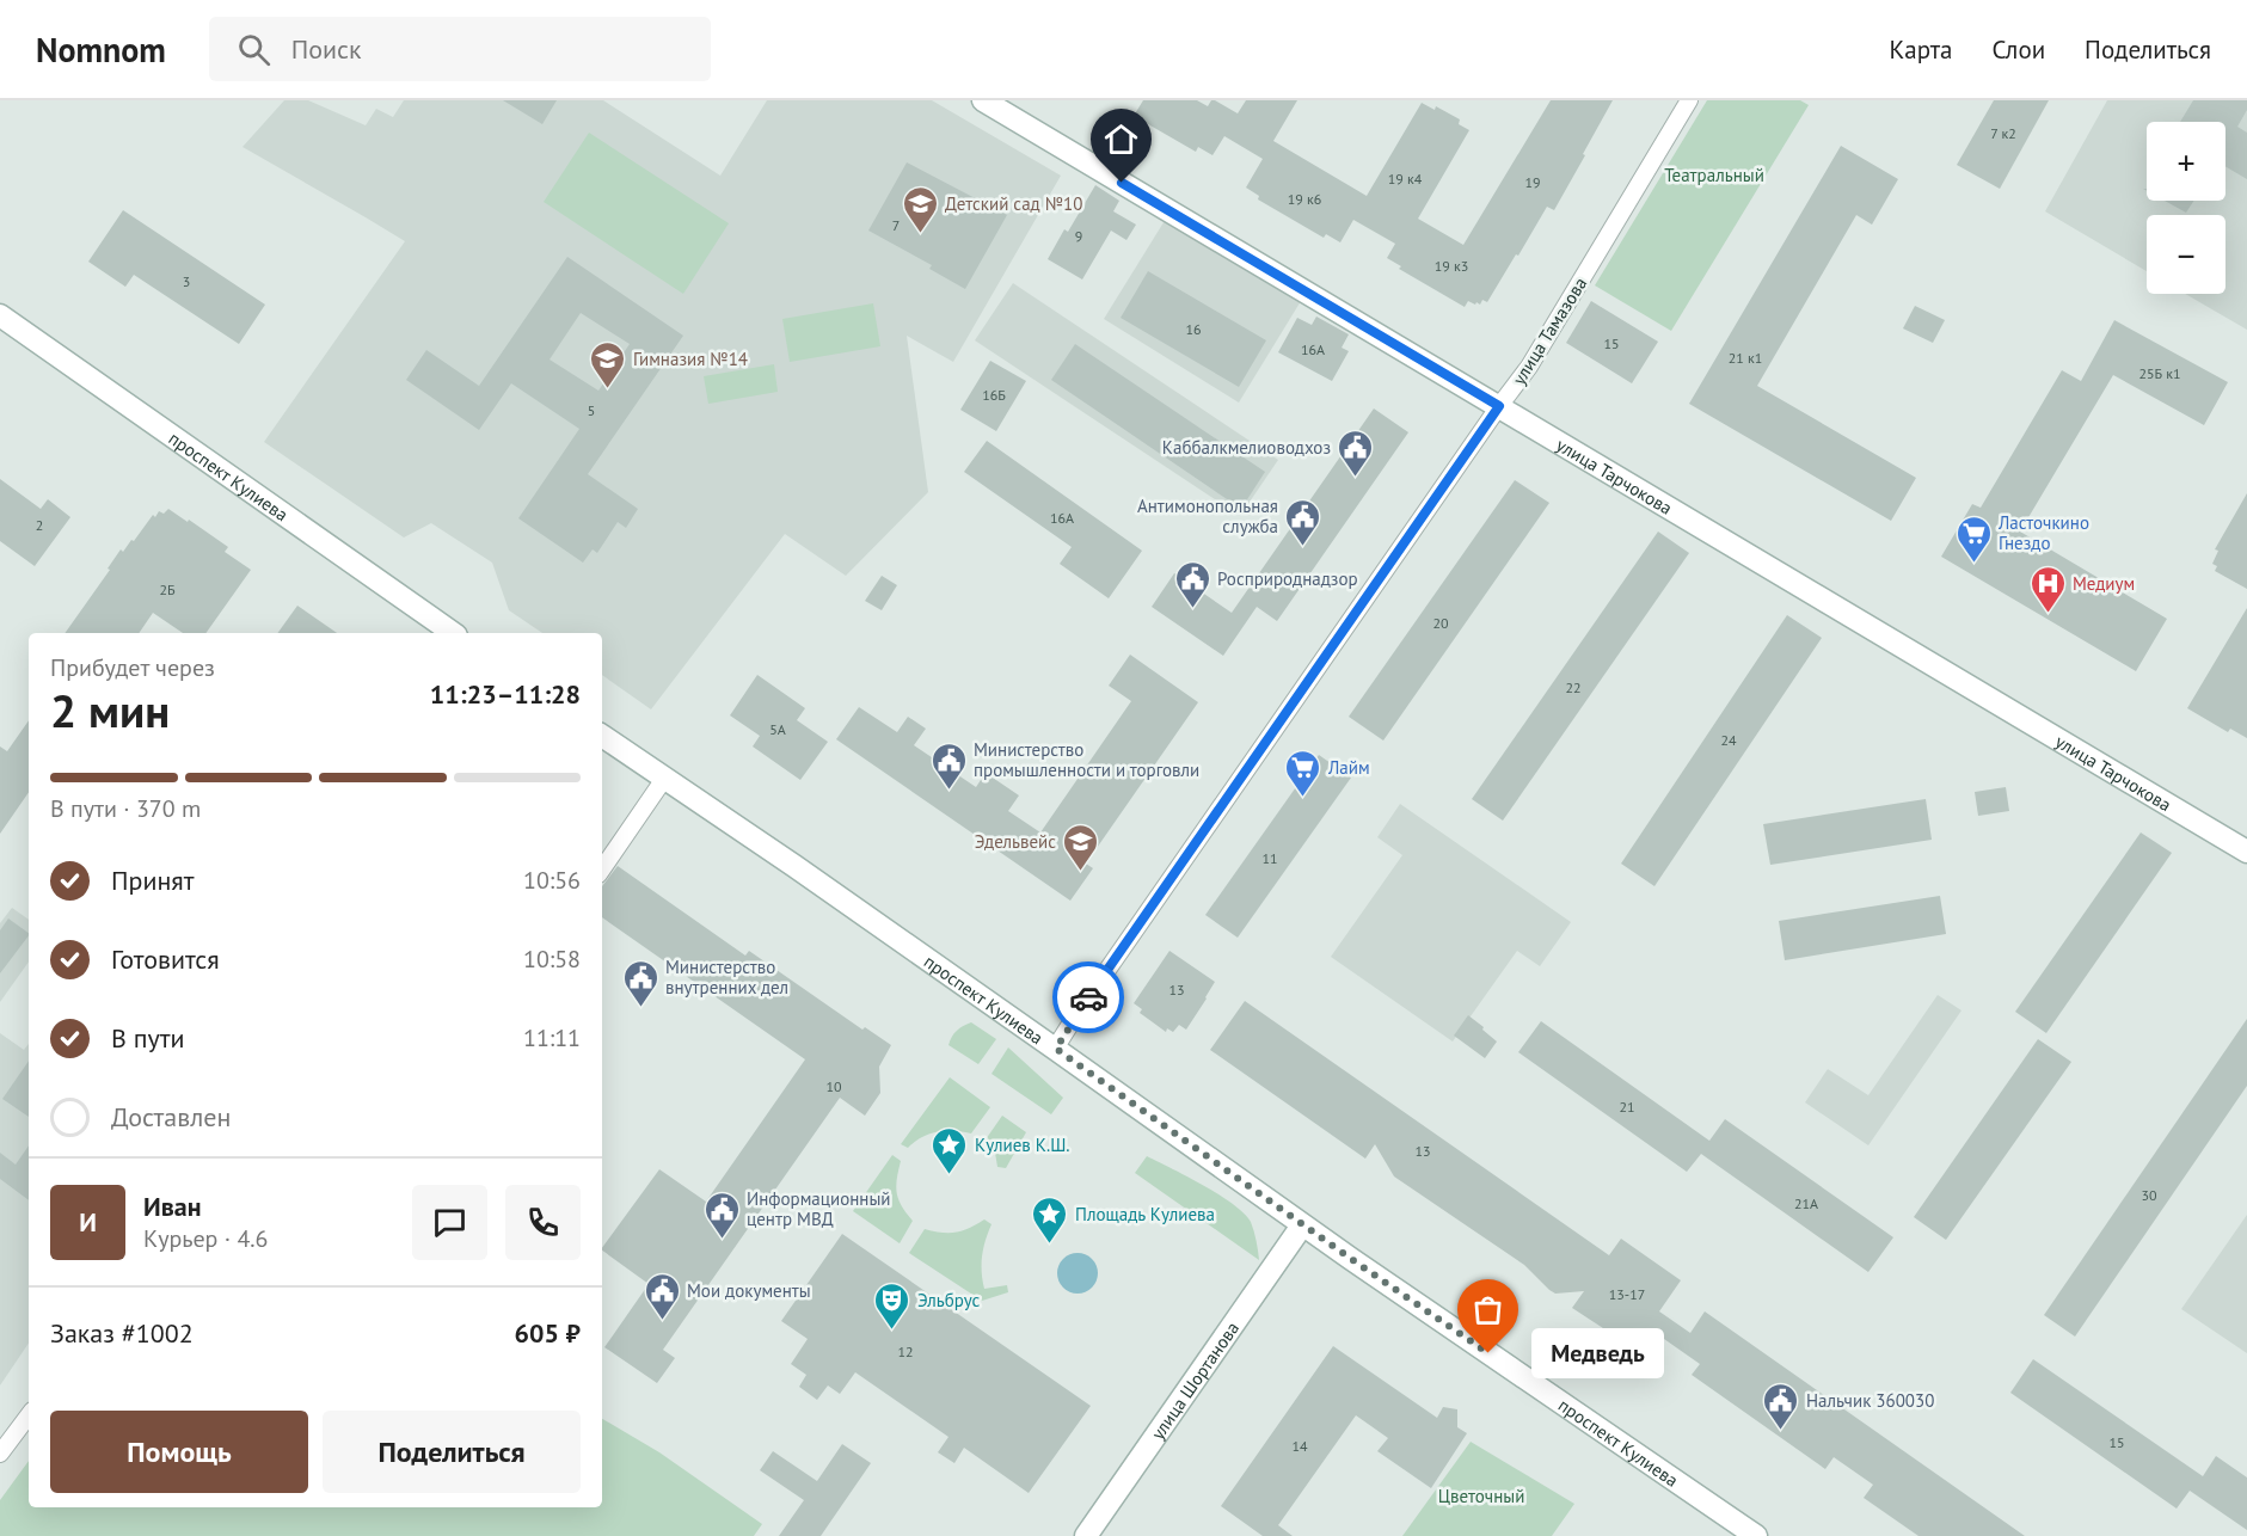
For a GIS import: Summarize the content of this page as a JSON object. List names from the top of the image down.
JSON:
{
  "streets": {
    "main road": ["проспект Кулиева", "улица Тарчокова", "улица Шортанова"],
    "street": ["улица Тамазова"]
  },
  "crossings": [
    ["улица Тамазова", "проспект Кулиева"],
    ["улица Тамазова", "улица Тарчокова"],
    ["проспект Кулиева", "улица Шортанова"]
  ],
  "parks": ["Театральный", "Цветочный"],
  "places": {
    "school or university": ["Детский сад №10", "Гимназия №14", "Эдельвейс"],
    "public building": [
      "Каббалкмелиоводхоз",
      "Антимонопольная служба",
      "Росприроднадзор",
      "Министерство промышленности и торговли",
      "Министерство внутренних дел",
      "Информационный центр МВД",
      "Мои документы",
      "Нальчик 360030"
    ],
    "supermarket": ["Ласточкино Гнездо", "Лайм"],
    "hospital": ["Медиум"],
    "place": ["Кулиев К.Ш.", "Площадь Кулиева"],
    "theatre": ["Эльбрус"],
    "other": ["Медведь"]
  },
  "house_numbers": [
    "7 к2",
    "19 к4",
    "19",
    "19 к6",
    "7",
    "9",
    "19 к3",
    "3",
    "16",
    "15",
    "16А",
    "21 к1",
    "25Б к1",
    "16Б",
    "5",
    "16А",
    "2",
    "2Б",
    "20",
    "22",
    "5А",
    "24",
    "11",
    "13",
    "10",
    "21",
    "13",
    "30",
    "21А",
    "13-17",
    "12",
    "15",
    "14"
  ],
  "page": {
    "header": "Nomnom",
    "search": "Поиск",
    "nav": ["Карта", "Слои", "Поделиться"],
    "map_buttons": ["+", "−"],
    "heading": ["2 мин", "Прибудет через", "11:23–11:28"],
    "panel": [
      "Иван",
      "Курьер · 4.6",
      "Заказ #1002",
      "605 ₽"
    ],
    "bar": "В пути · 370 m",
    "list": [
      ["Принят", "10:56"],
      ["Готовится", "10:58"],
      ["В пути", "11:11"],
      "Доставлен"
    ],
    "round": "И",
    "bubble": "Медведь",
    "buttons": ["Помощь", "Поделиться"]
  }
}
